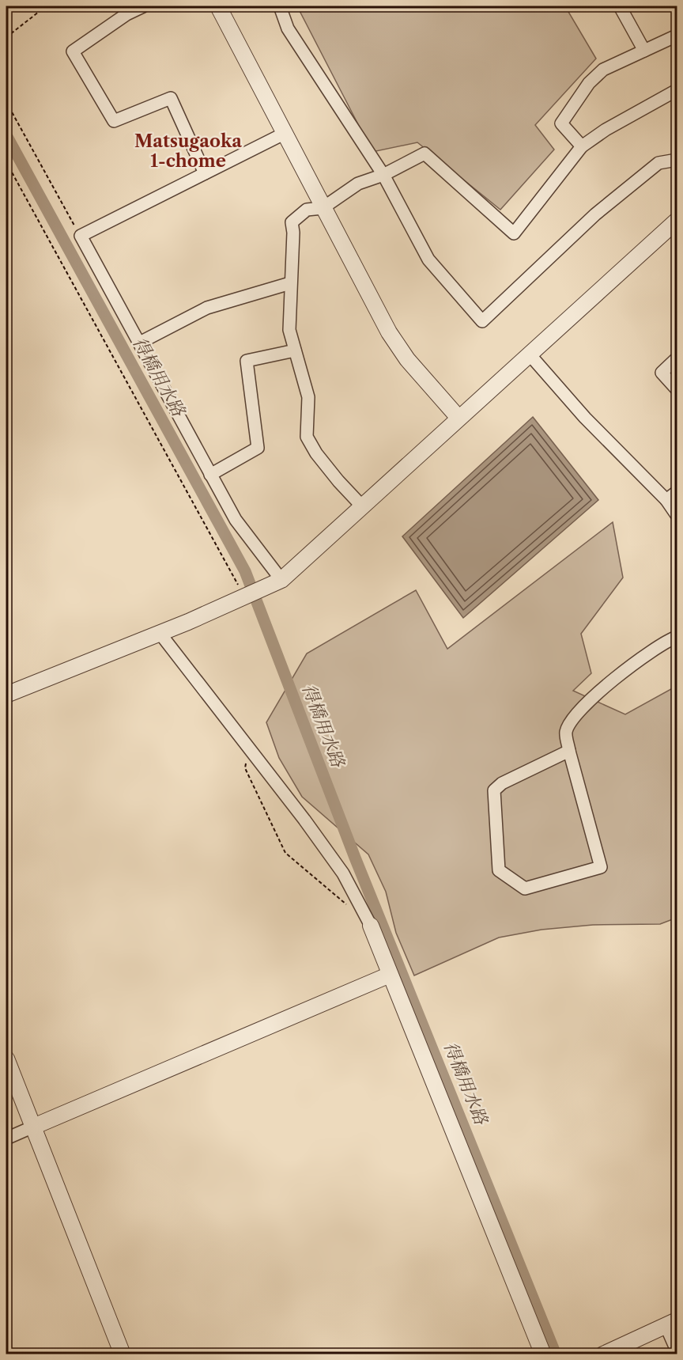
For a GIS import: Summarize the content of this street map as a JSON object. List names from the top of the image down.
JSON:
{
  "districts": ["Matsugaoka 1-chome"],
  "water": ["得橋用水路"]
}
